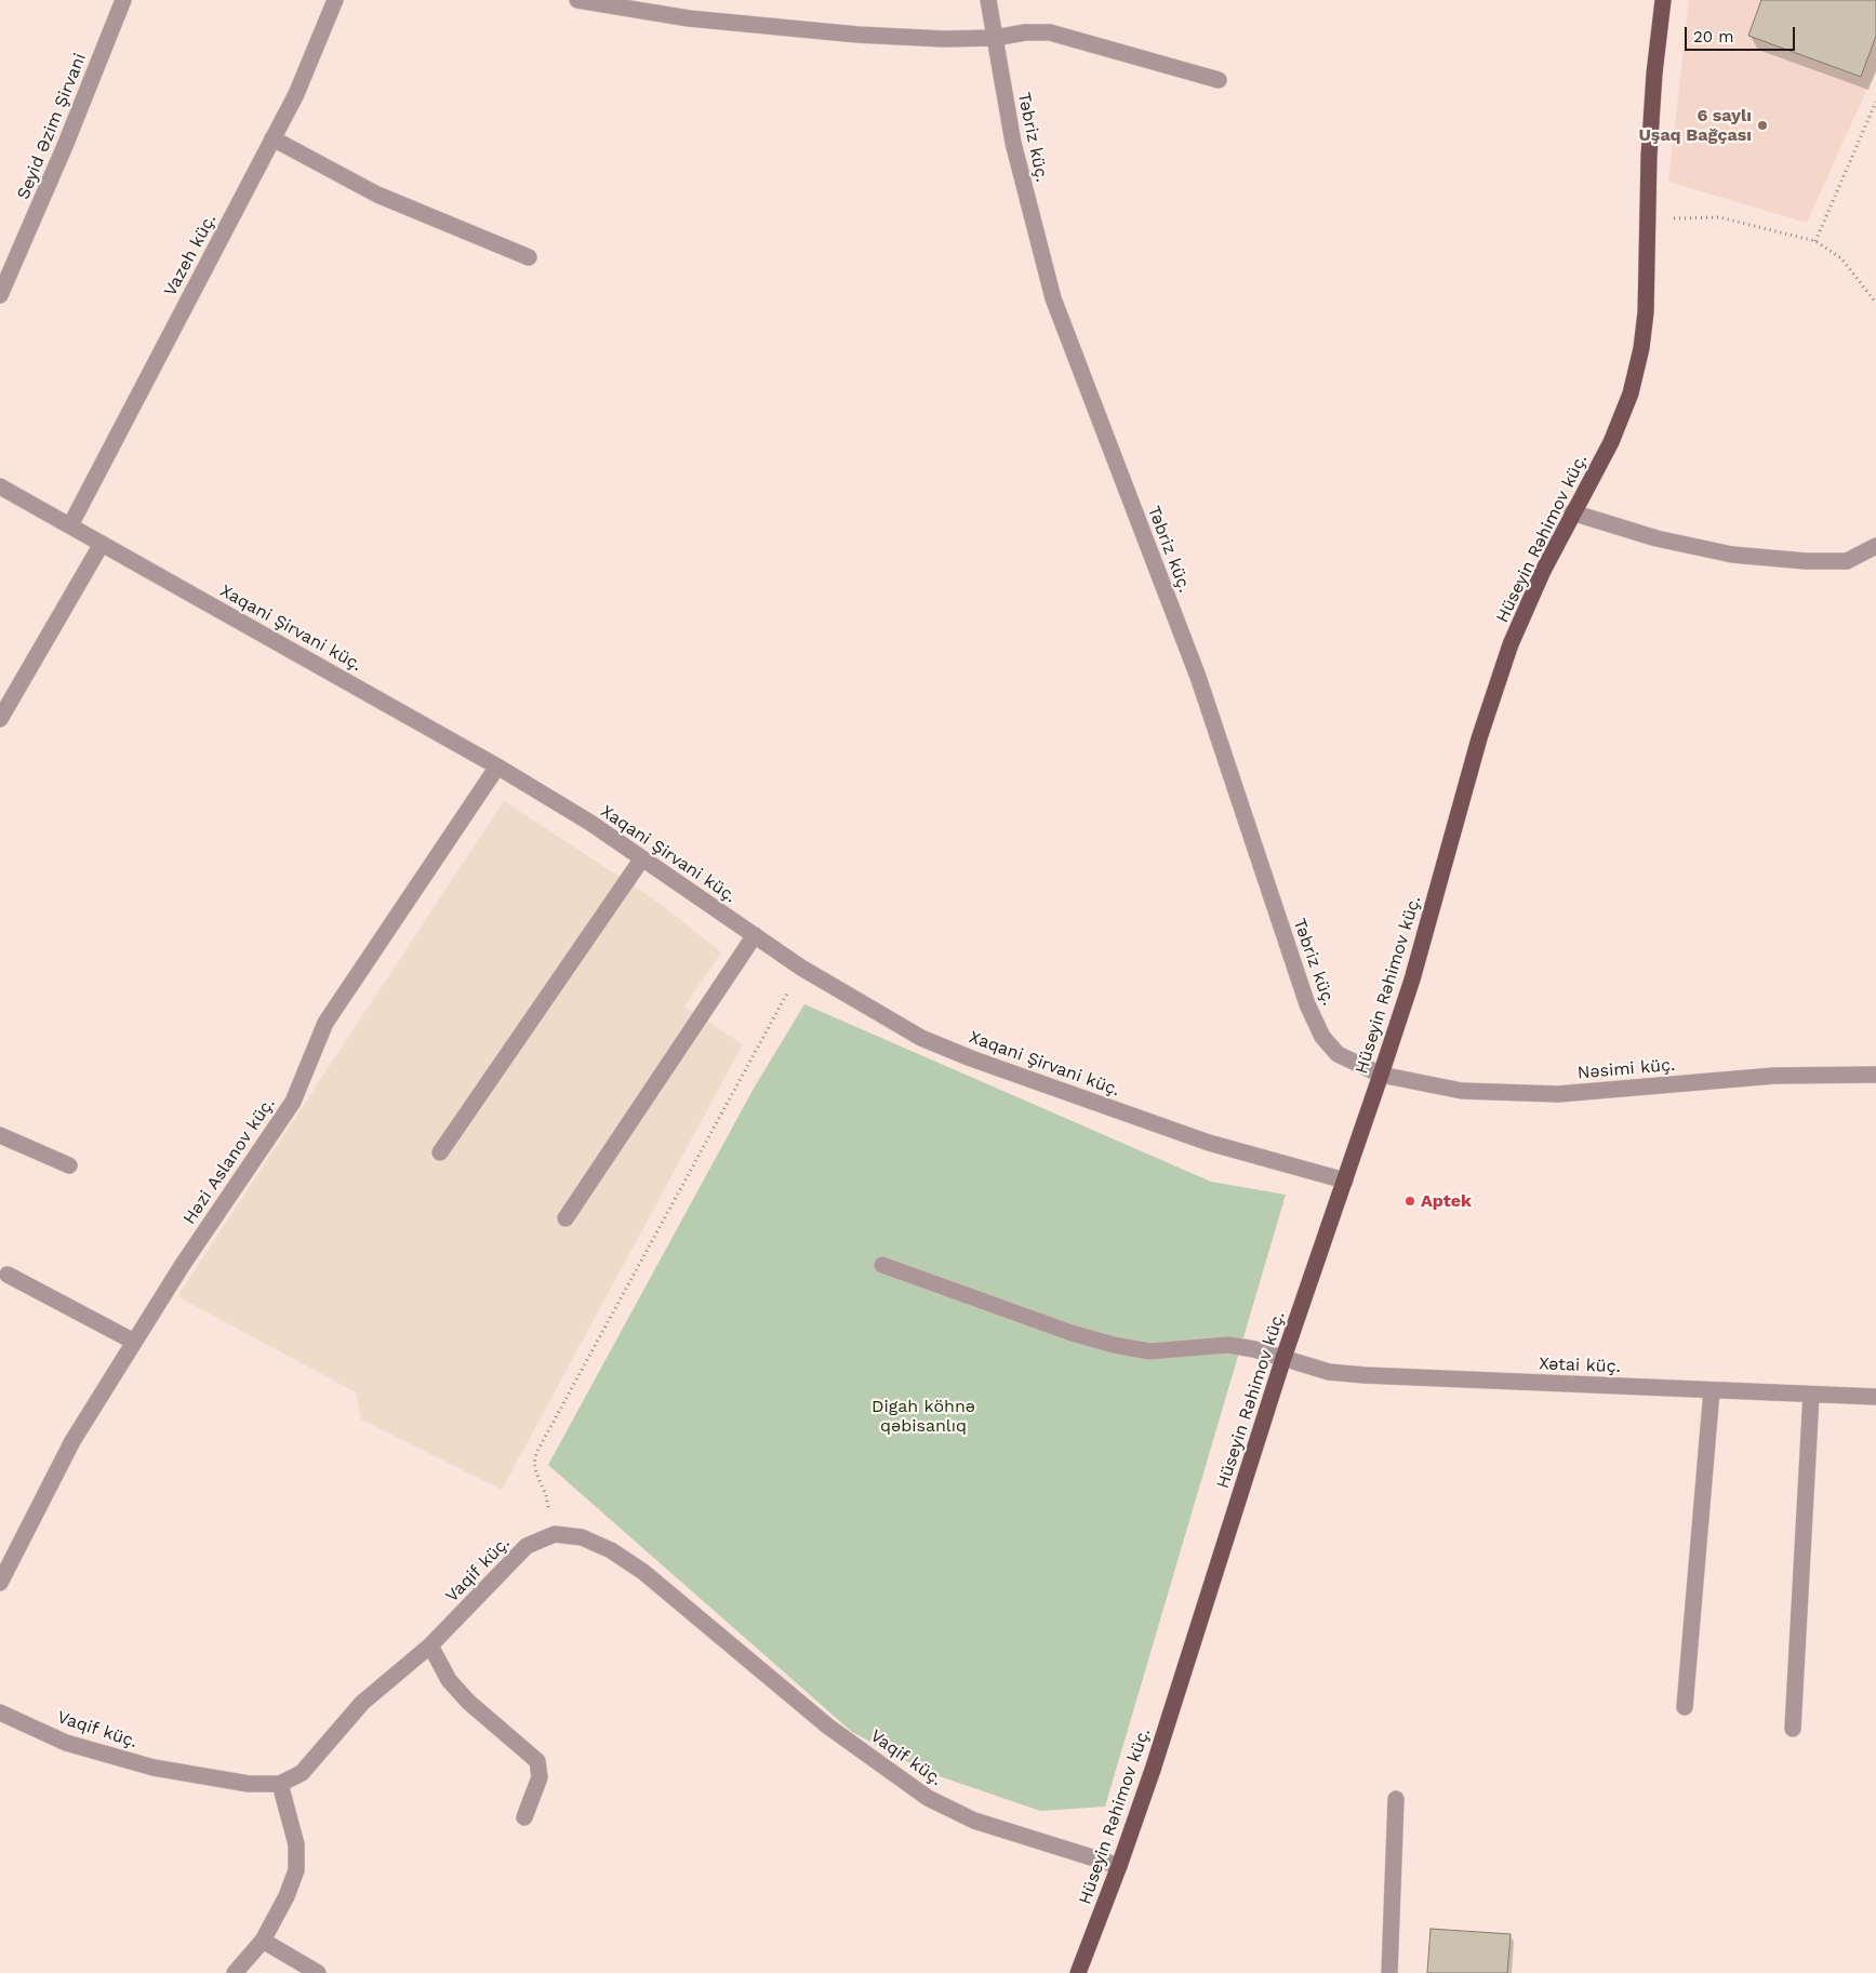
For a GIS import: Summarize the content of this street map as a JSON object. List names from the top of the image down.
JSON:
{
  "streets": {
    "main road": ["Hüseyin Rəhimov küç."],
    "street": [
      "Seyid Əzim Şirvani",
      "Təbriz küç.",
      "Vazeh küç.",
      "Xaqani Şirvani küç.",
      "Nəsimi küç.",
      "Həzi Aslanov küç.",
      "Xətai küç.",
      "Vaqif küç."
    ]
  },
  "crossings": [
    ["Təbriz küç.", "Hüseyin Rəhimov küç."],
    ["Təbriz küç.", "Nəsimi küç."],
    ["Vazeh küç.", "Xaqani Şirvani küç."],
    ["Hüseyin Rəhimov küç.", "Xaqani Şirvani küç."],
    ["Hüseyin Rəhimov küç.", "Nəsimi küç."],
    ["Hüseyin Rəhimov küç.", "Xətai küç."],
    ["Hüseyin Rəhimov küç.", "Vaqif küç."],
    ["Xaqani Şirvani küç.", "Həzi Aslanov küç."]
  ],
  "parks": ["Digah köhnə qəbisanlıq"],
  "places": ["6 saylı Uşaq Bağçası", "Aptek"],
  "scale_bar": "20 m"
}
